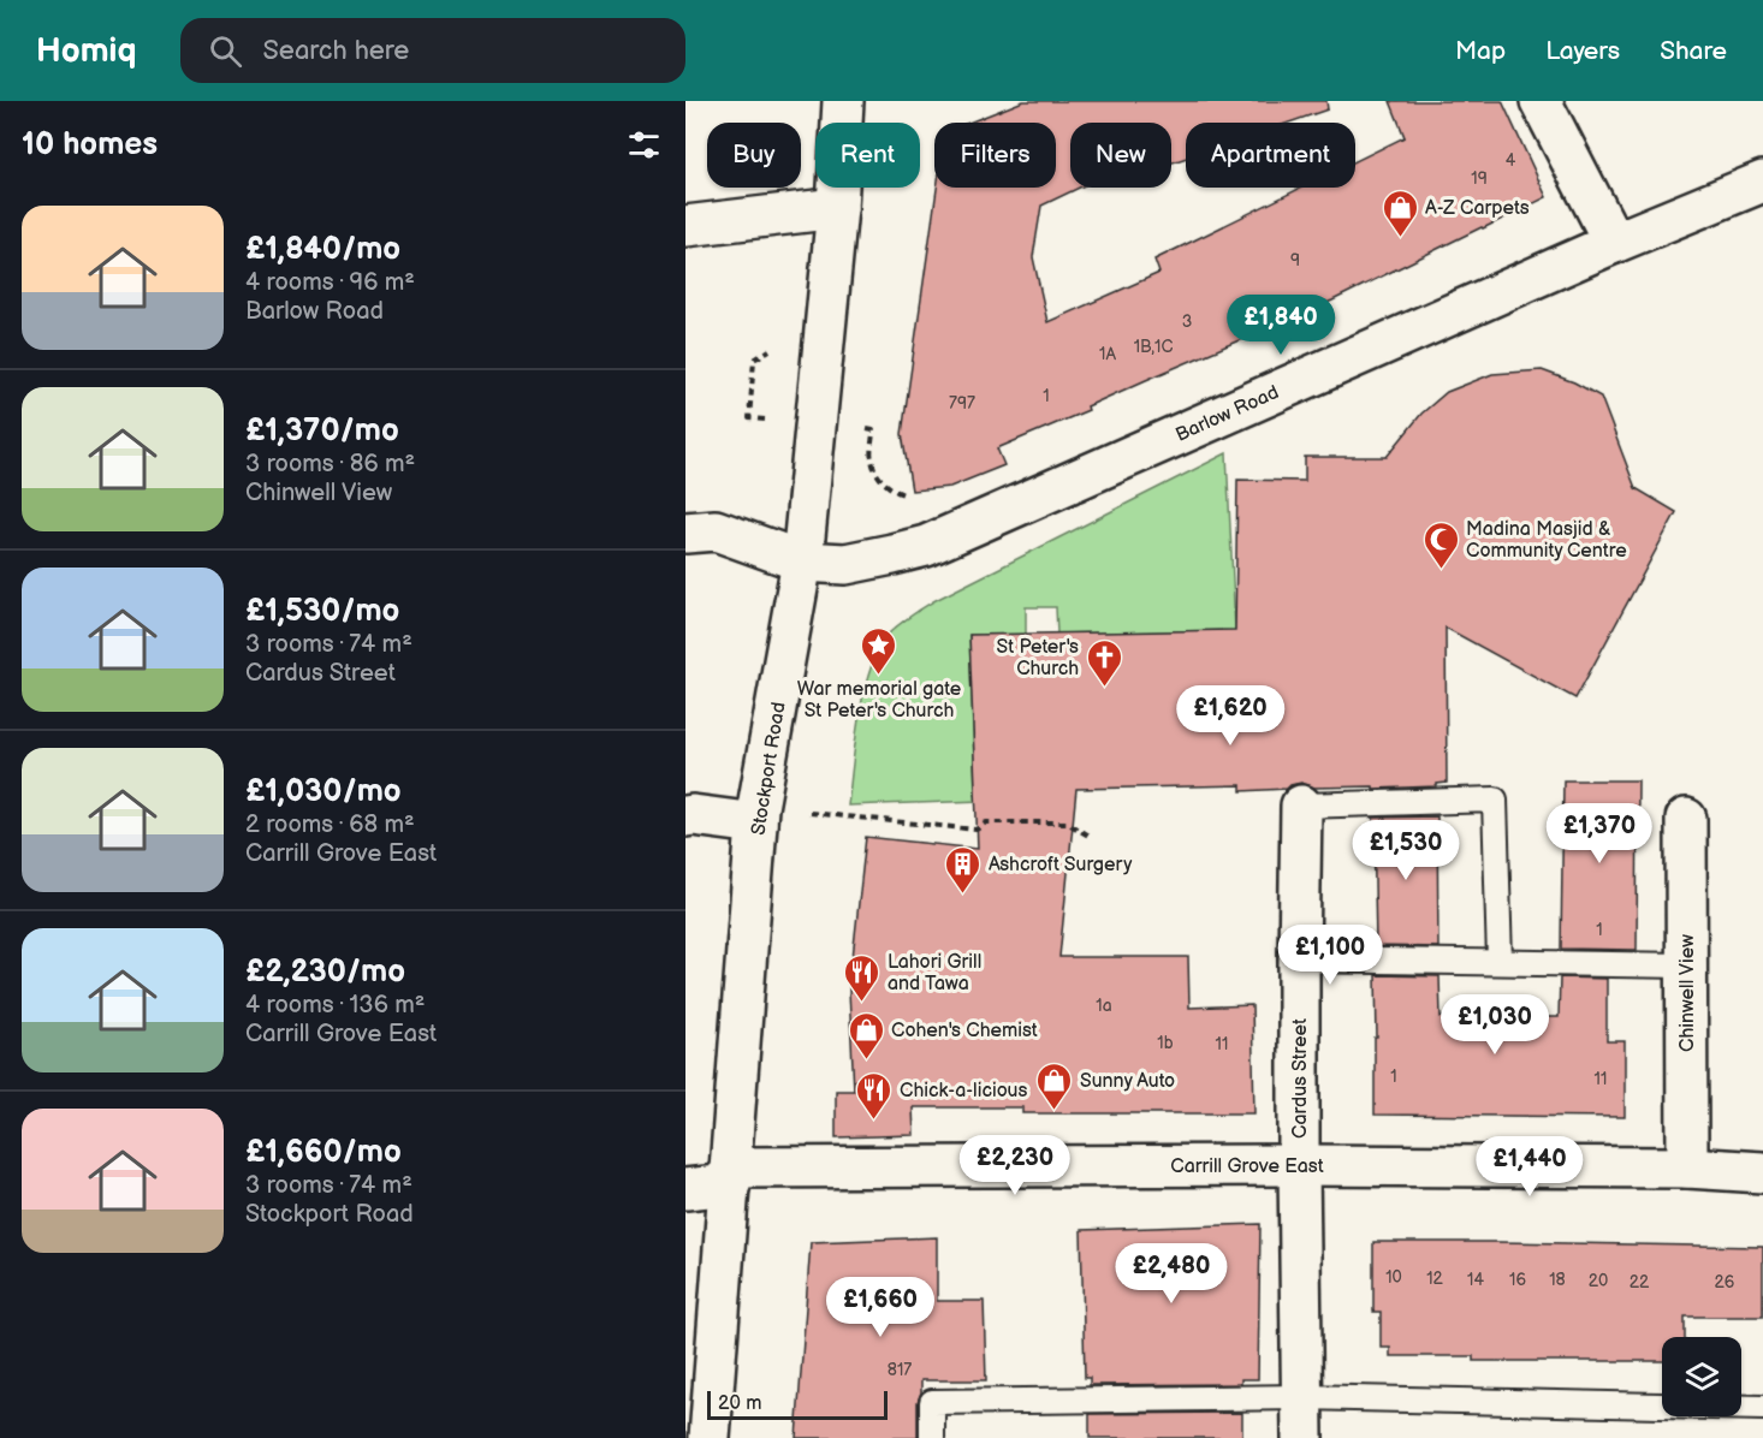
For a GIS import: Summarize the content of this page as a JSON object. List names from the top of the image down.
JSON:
{
  "streets": {
    "main road": [
      "Barlow Road",
      "Stockport Road",
      "Chinwell View",
      "Cardus Street",
      "Carrill Grove East"
    ]
  },
  "crossings": [
    ["Barlow Road", "Stockport Road"],
    ["Stockport Road", "Carrill Grove East"],
    ["Chinwell View", "Carrill Grove East"],
    ["Cardus Street", "Carrill Grove East"]
  ],
  "places": {
    "shop": ["A-Z Carpets", "Cohen's Chemist", "Sunny Auto"],
    "mosque": ["Madina Masjid & Community Centre"],
    "place": ["War memorial gate St Peter's Church"],
    "church": ["St Peter's Church"],
    "building": ["Ashcroft Surgery"],
    "restaurant": ["Lahori Grill and Tawa", "Chick-a-licious"]
  },
  "house_numbers": [
    "4",
    "19",
    "9",
    "3",
    "1B,1C",
    "1A",
    "1",
    "797",
    "1",
    "1a",
    "1b",
    "11",
    "1",
    "11",
    "10",
    "12",
    "14",
    "16",
    "18",
    "20",
    "22",
    "26",
    "817"
  ],
  "scale_bar": "20 m",
  "page": {
    "header": "Homiq",
    "search": "Search here",
    "nav": ["Map", "Layers", "Share"],
    "heading": "10 homes",
    "chip": [
      "Buy",
      "Rent",
      "Filters",
      "New",
      "Apartment"
    ],
    "list": [
      {
        "name": "£1,840/mo",
        "note": "4 rooms · 96 m² · Barlow Road"
      },
      {
        "name": "£1,370/mo",
        "note": "3 rooms · 86 m² · Chinwell View"
      },
      {
        "name": "£1,530/mo",
        "note": "3 rooms · 74 m² · Cardus Street"
      },
      {
        "name": "£1,030/mo",
        "note": "2 rooms · 68 m² · Carrill Grove East"
      },
      {
        "name": "£2,230/mo",
        "note": "4 rooms · 136 m² · Carrill Grove East"
      },
      {
        "name": "£1,660/mo",
        "note": "3 rooms · 74 m² · Stockport Road"
      }
    ],
    "price": [
      "£1,840",
      "£1,620",
      "£1,370",
      "£1,530",
      "£1,100",
      "£1,030",
      "£2,230",
      "£1,440",
      "£2,480",
      "£1,660"
    ],
    "scale": "20 m"
  }
}
